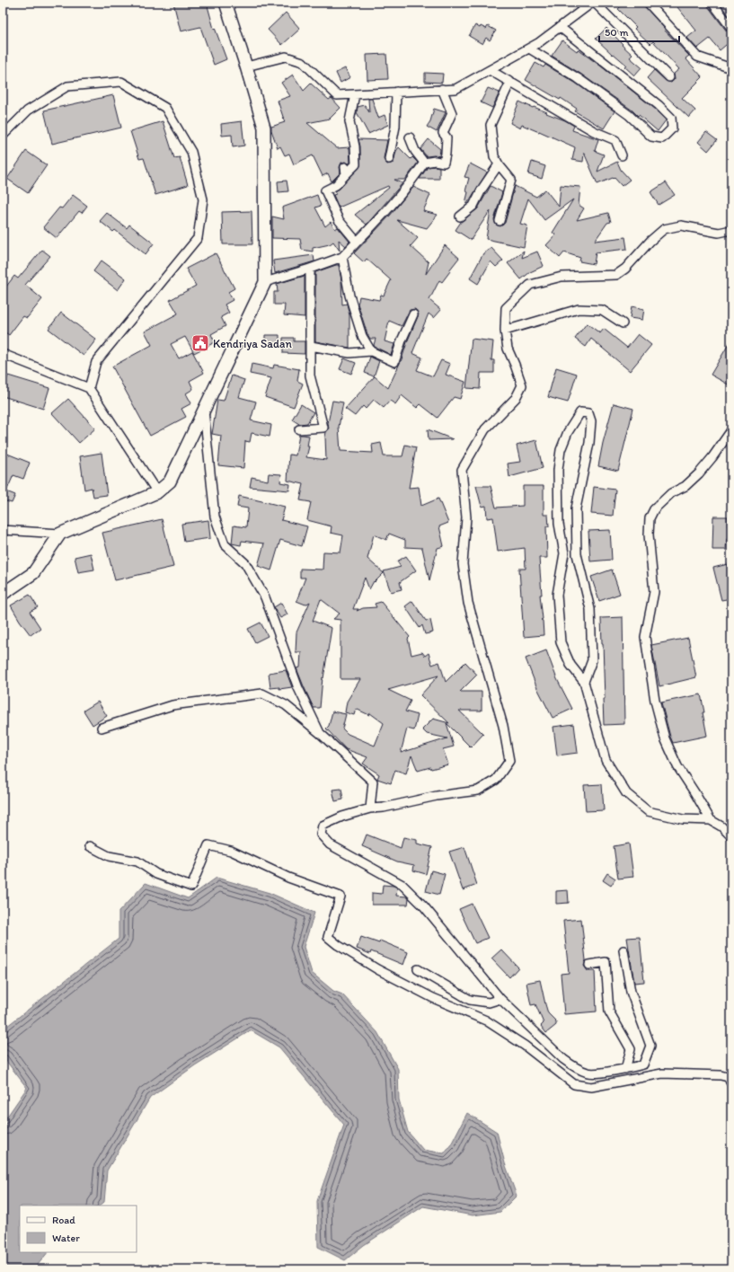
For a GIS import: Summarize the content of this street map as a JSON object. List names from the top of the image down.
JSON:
{
  "places": {
    "public building": ["Kendriya Sadan"]
  },
  "legend": ["Road", "Water"],
  "scale_bar": "50 m"
}
